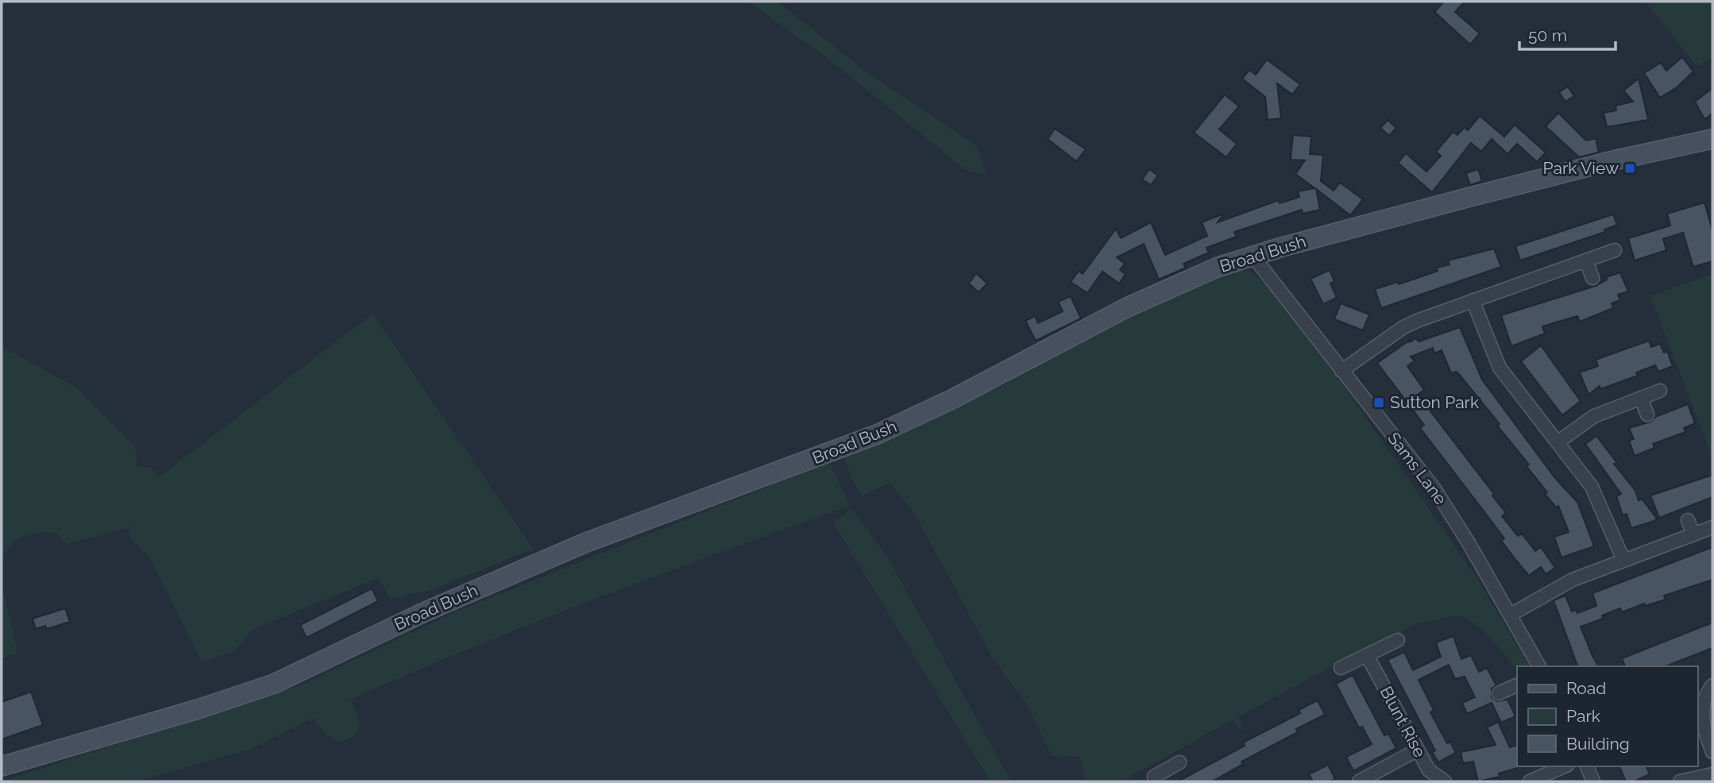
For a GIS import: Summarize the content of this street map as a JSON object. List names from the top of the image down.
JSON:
{
  "streets": {
    "main road": ["Broad Bush"],
    "street": ["Sams Lane", "Blunt Rise"]
  },
  "crossings": [
    ["Broad Bush", "Sams Lane"]
  ],
  "places": {
    "transit": ["Park View", "Sutton Park"]
  },
  "legend": ["Road", "Park", "Building"],
  "scale_bar": "50 m"
}
